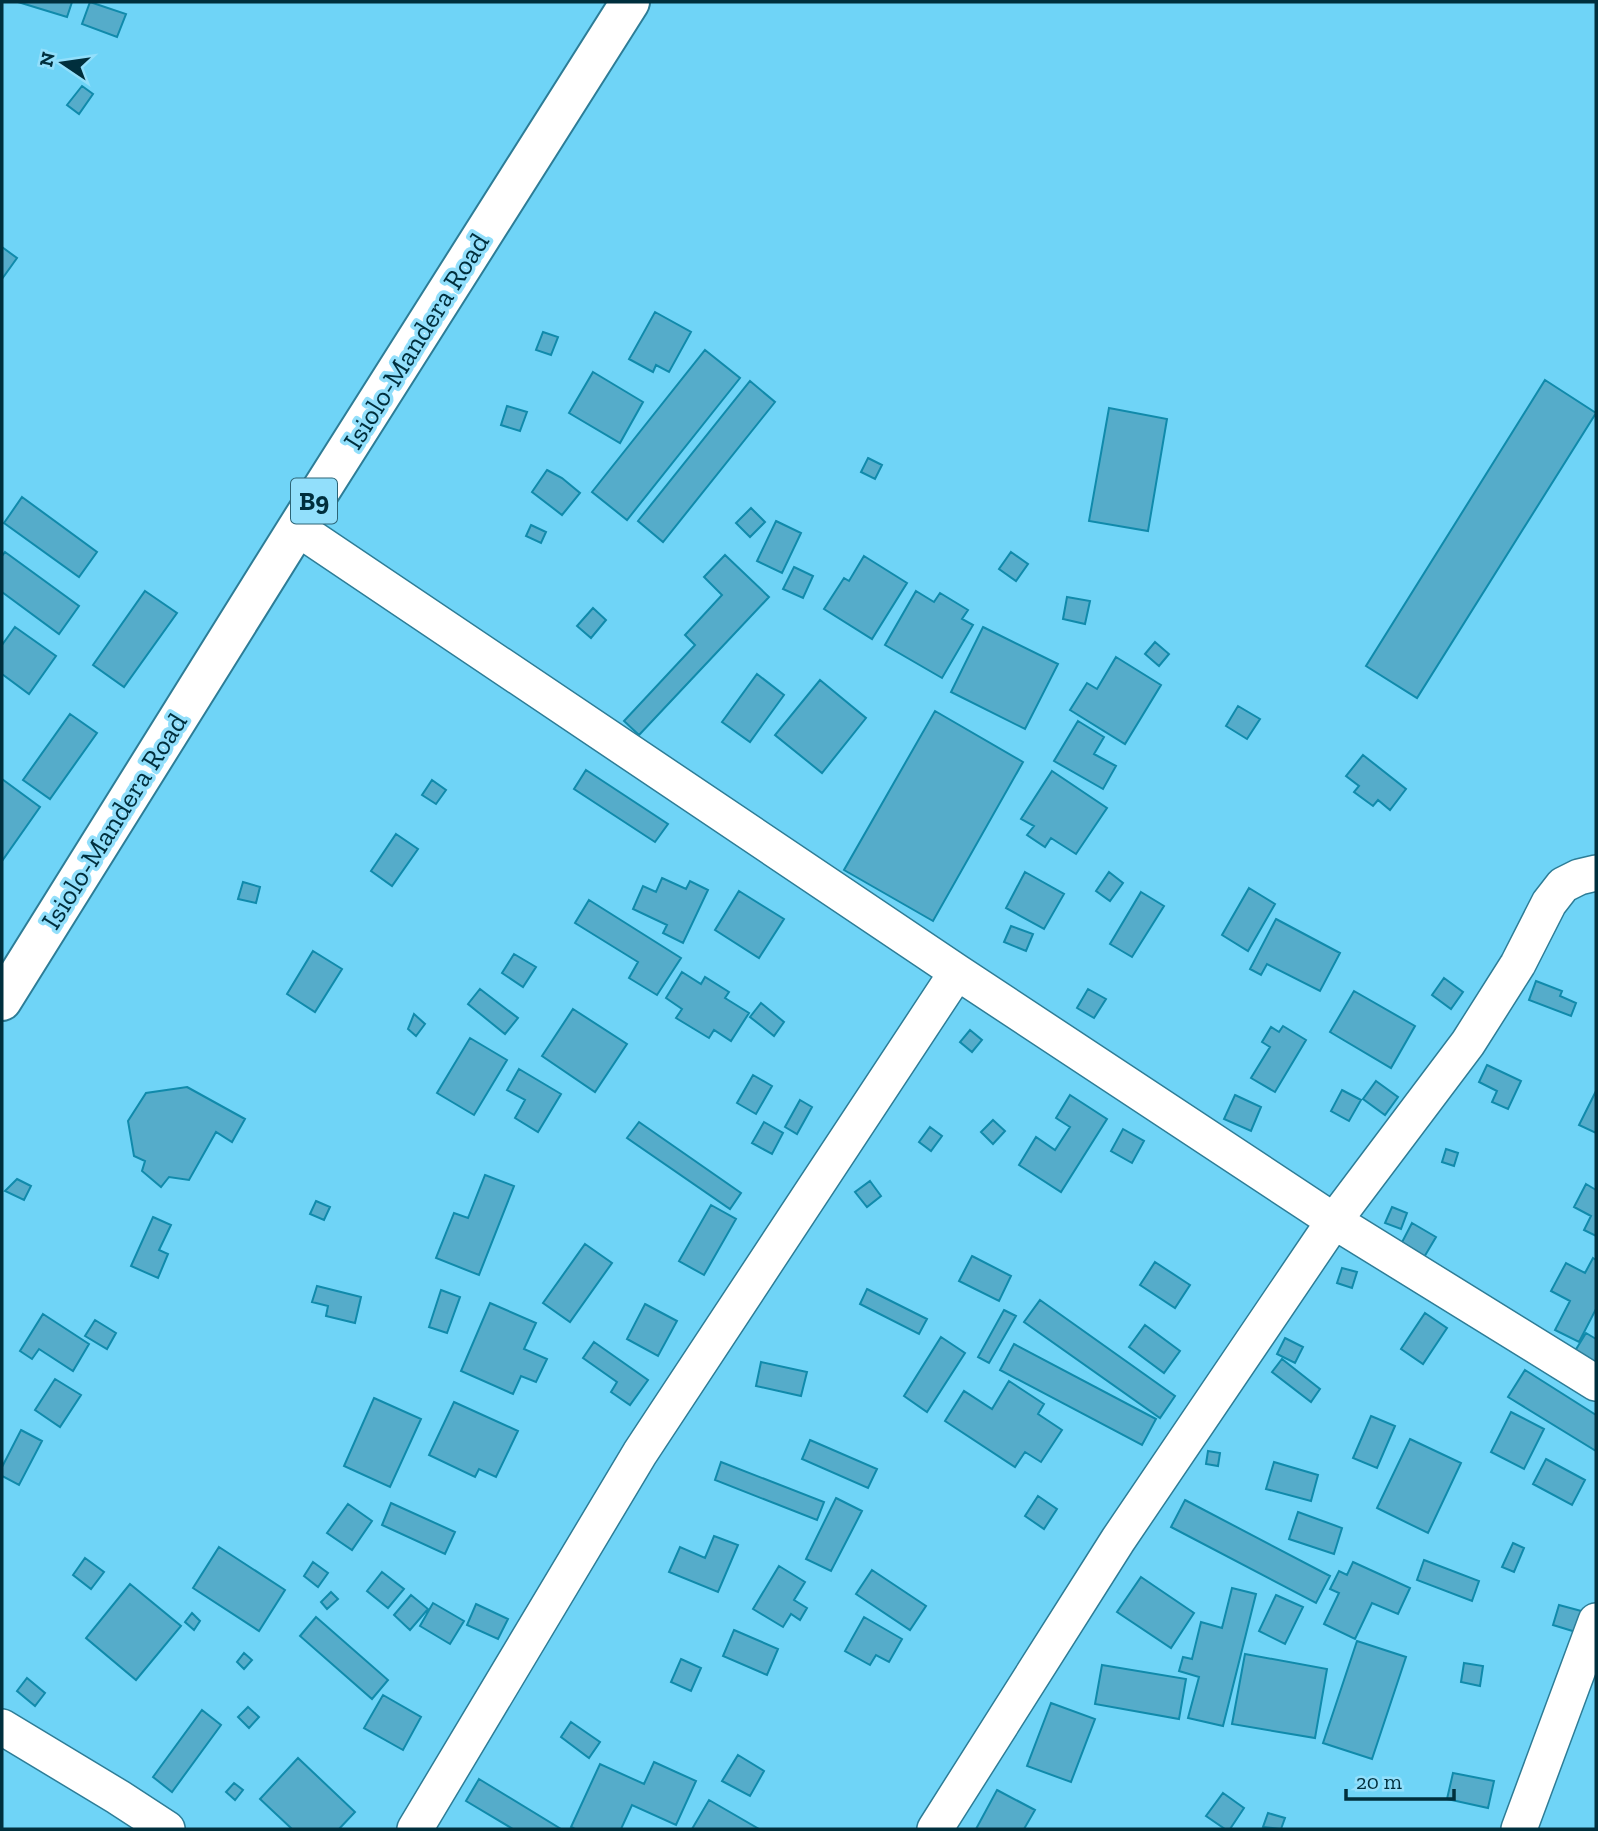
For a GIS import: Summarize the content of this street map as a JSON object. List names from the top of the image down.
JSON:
{
  "streets": {
    "highway": ["Isiolo-Mandera Road", "B9"]
  },
  "scale_bar": "20 m",
  "north": "left"
}
